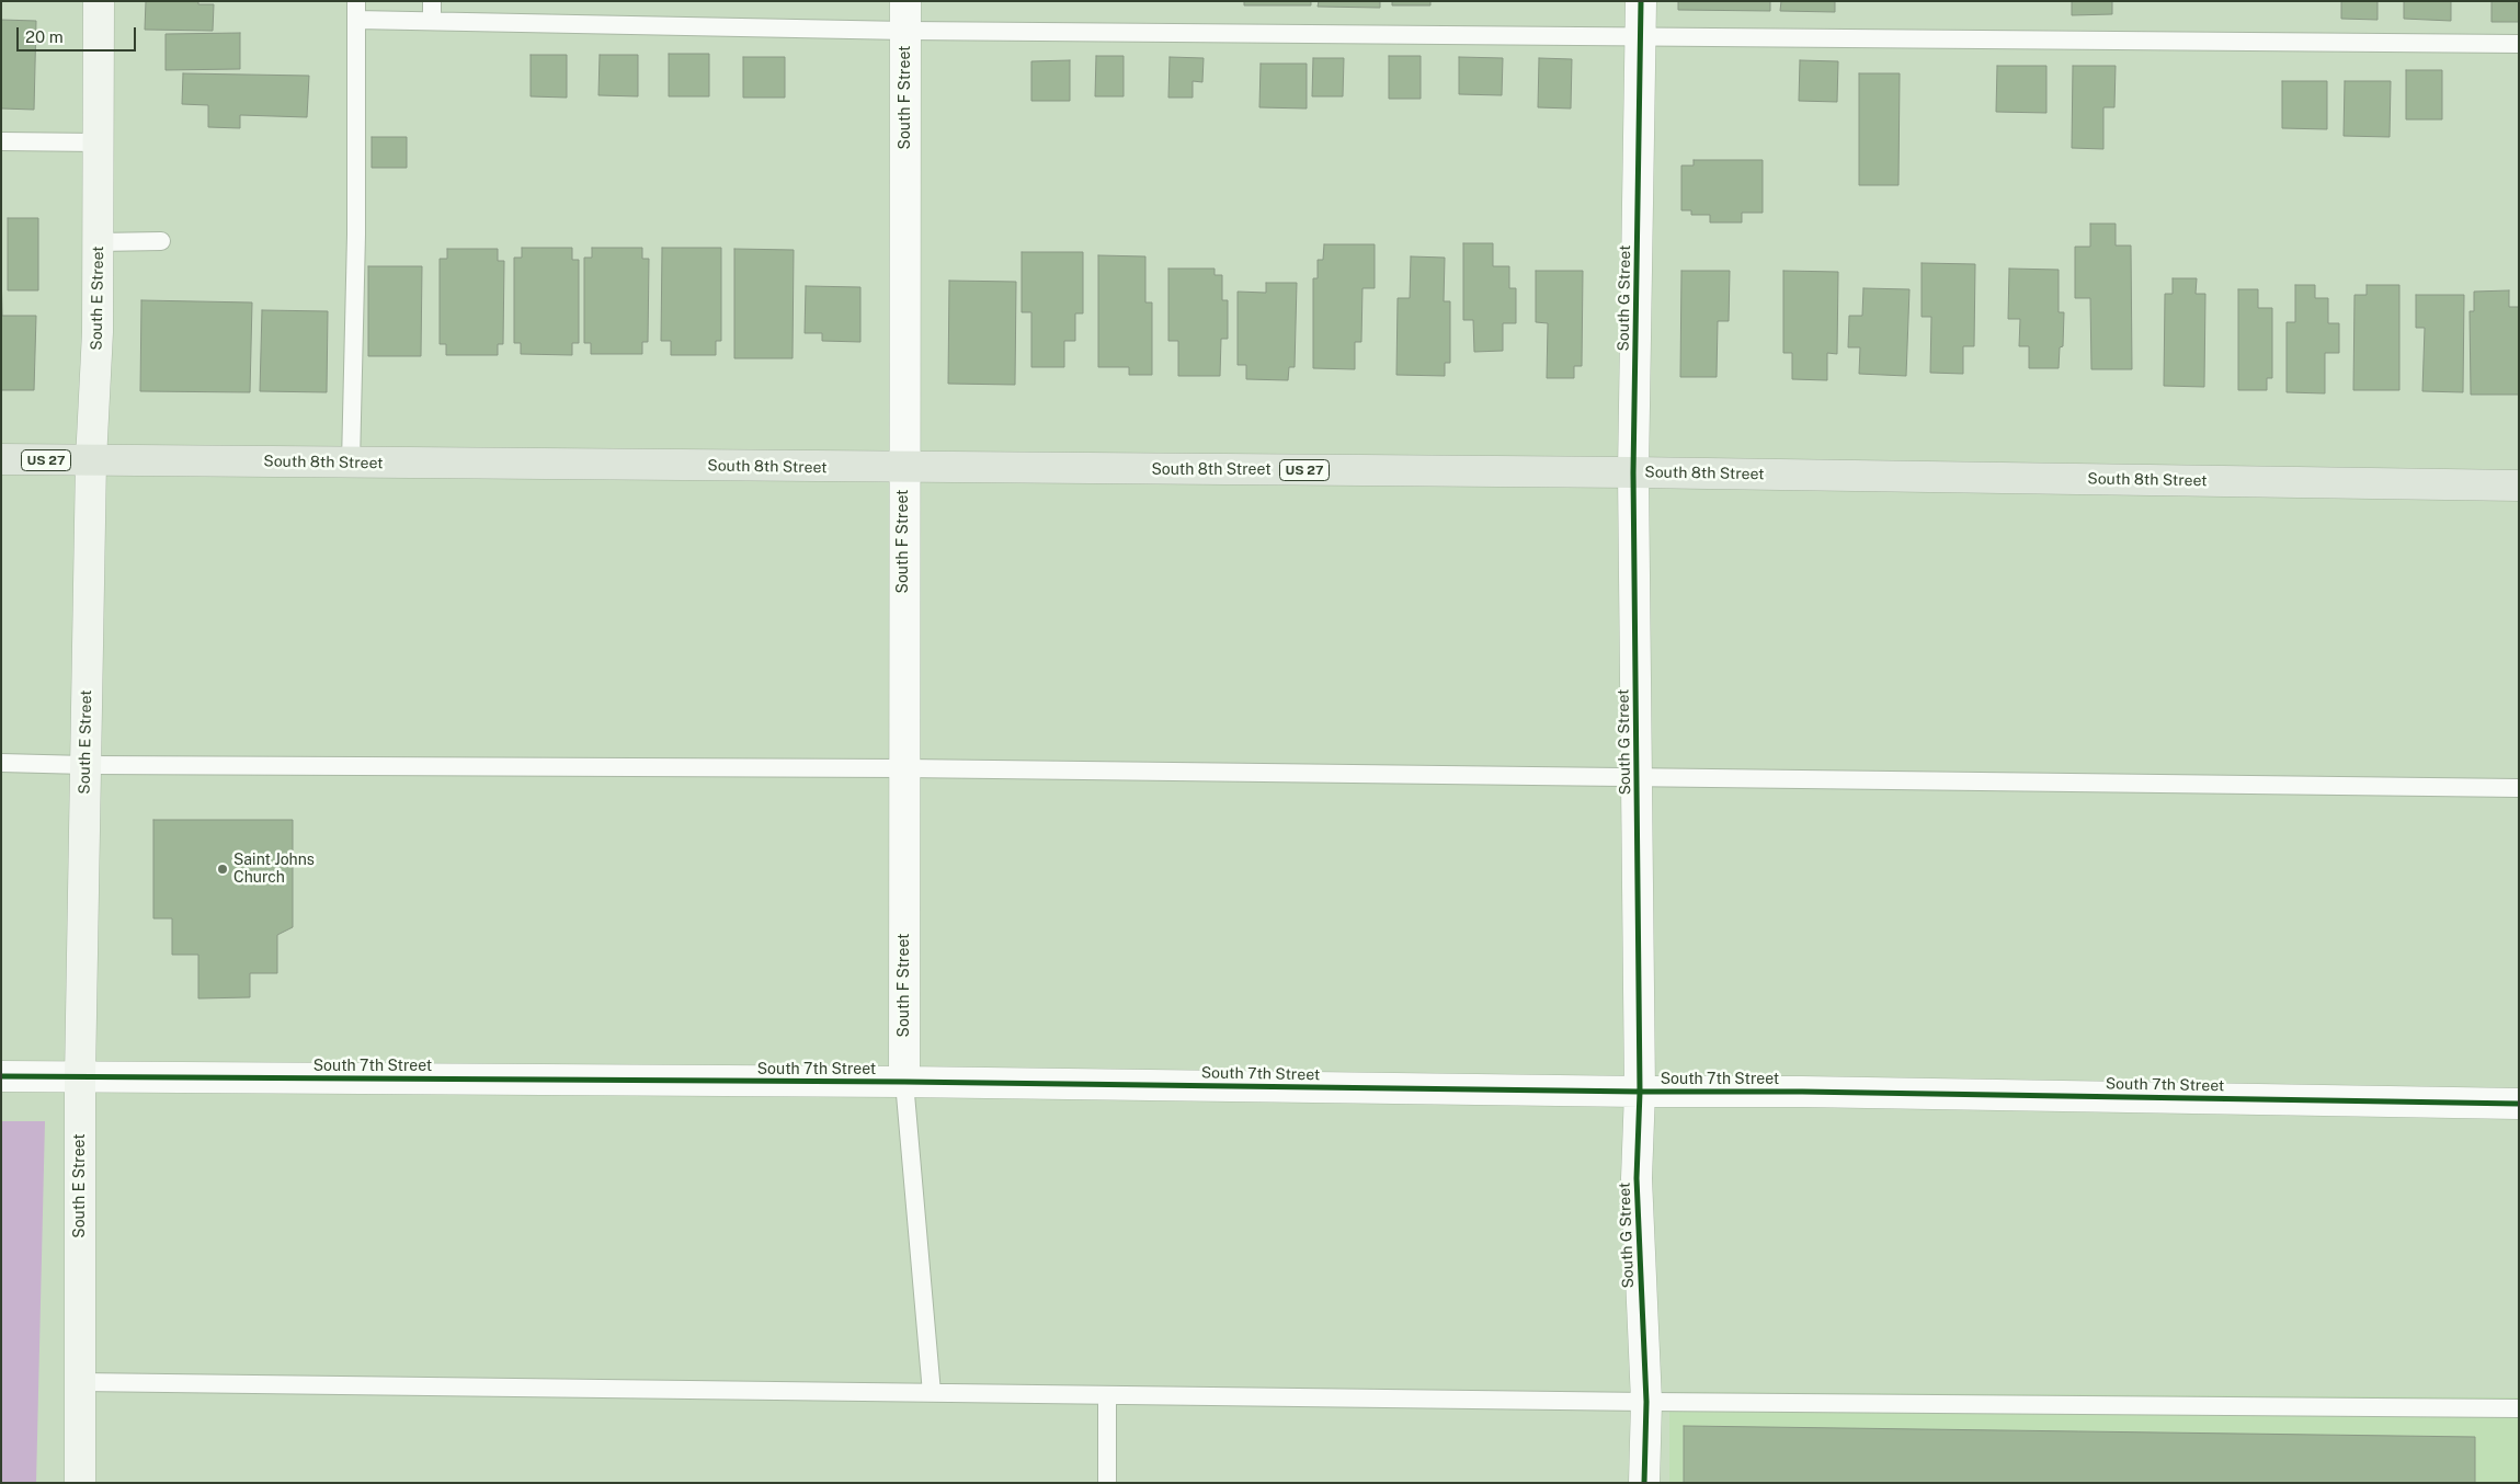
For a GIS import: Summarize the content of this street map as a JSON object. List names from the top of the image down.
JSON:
{
  "streets": {
    "highway": ["US 27", "South 8th Street"],
    "street": [
      "South F Street",
      "South E Street",
      "South G Street",
      "South 7th Street"
    ]
  },
  "crossings": [
    ["South F Street", "South 8th Street"],
    ["South F Street", "South 7th Street"],
    ["South E Street", "South 8th Street"],
    ["South E Street", "South 7th Street"],
    ["South G Street", "South 8th Street"],
    ["South G Street", "South 7th Street"]
  ],
  "places": ["Saint Johns Church"],
  "scale_bar": "20 m"
}
